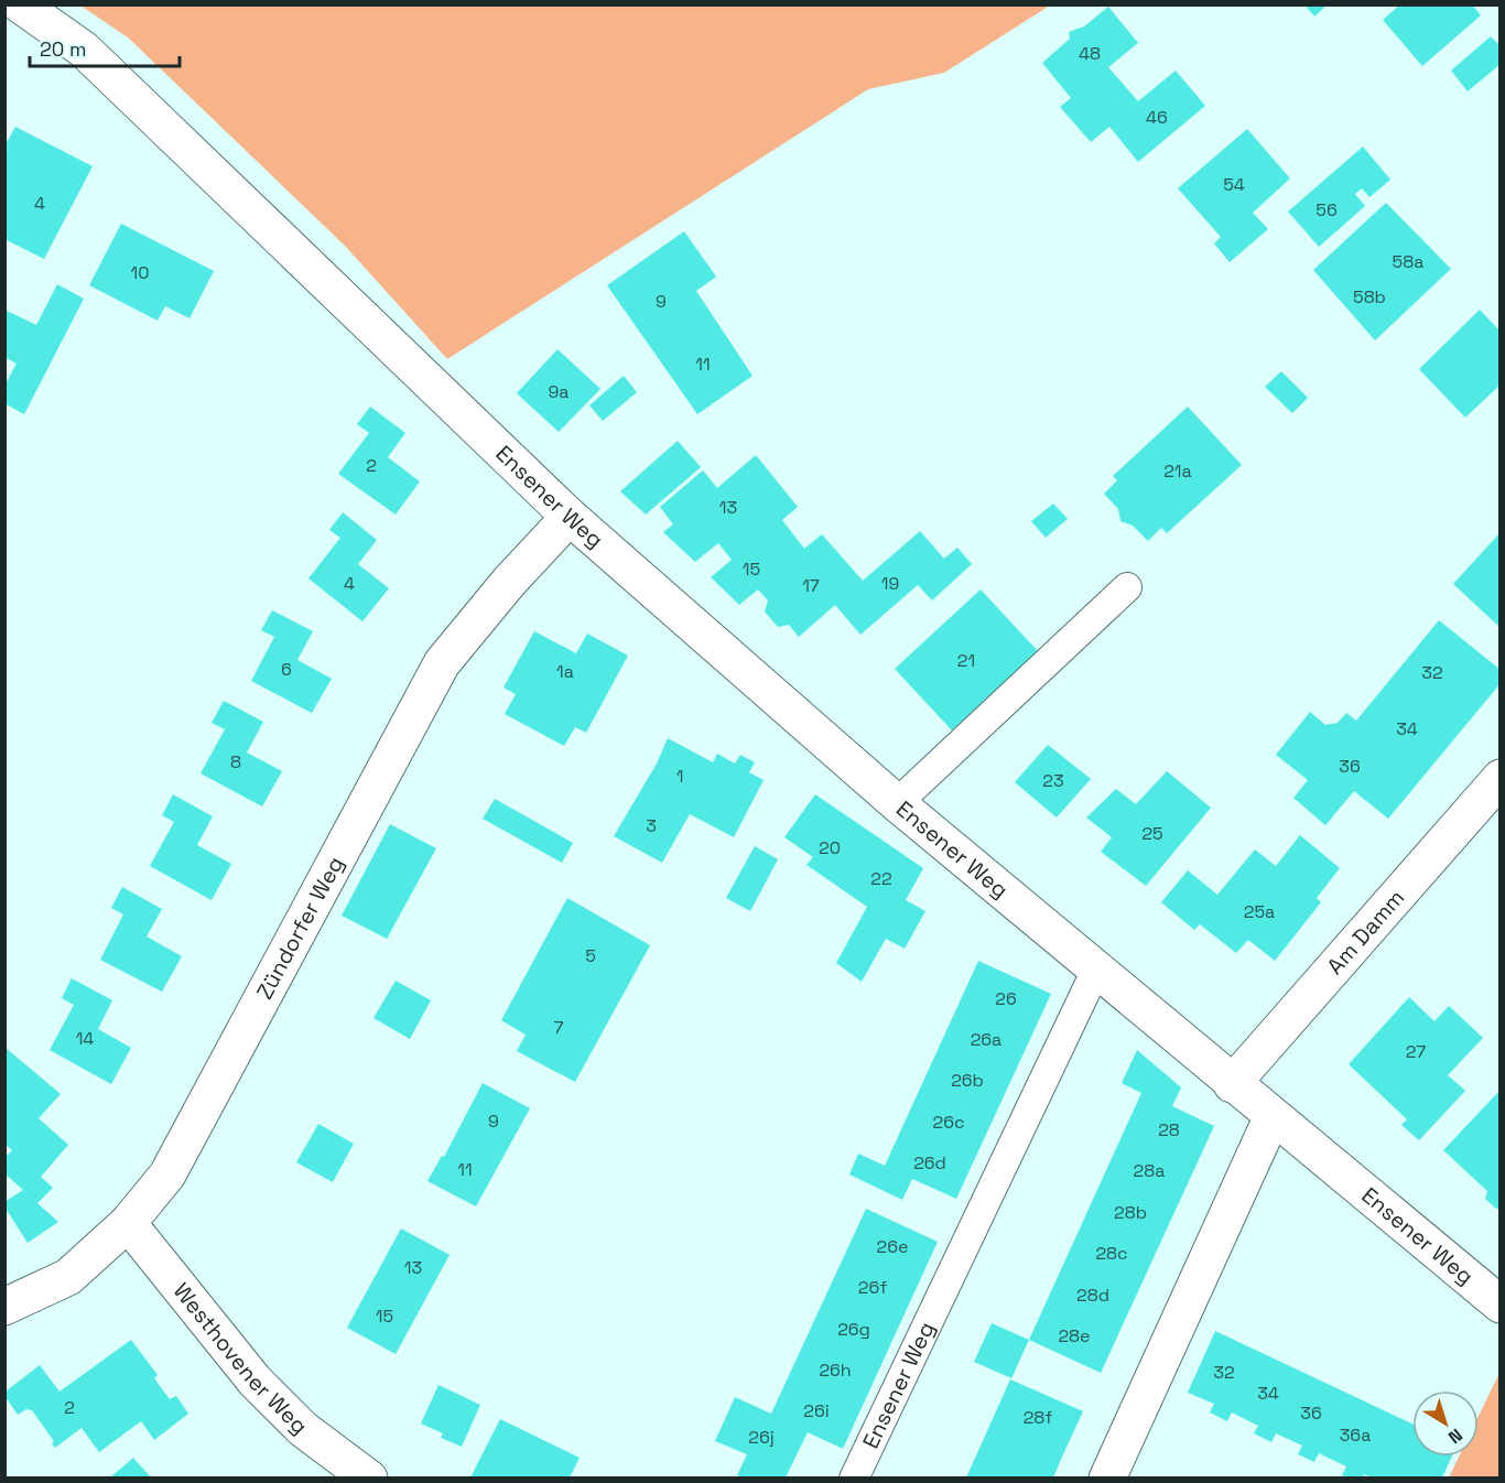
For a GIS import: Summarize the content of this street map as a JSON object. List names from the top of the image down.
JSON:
{
  "streets": {
    "street": [
      "Ensener Weg",
      "Zündorfer Weg",
      "Am Damm",
      "Westhovener Weg"
    ]
  },
  "crossings": [
    ["Ensener Weg", "Zündorfer Weg"],
    ["Ensener Weg", "Am Damm"],
    ["Zündorfer Weg", "Westhovener Weg"]
  ],
  "house_numbers": [
    "48",
    "46",
    "54",
    "4",
    "56",
    "58a",
    "10",
    "58b",
    "9",
    "11",
    "9a",
    "2",
    "21a",
    "13",
    "15",
    "4",
    "19",
    "17",
    "21",
    "6",
    "1a",
    "32",
    "34",
    "8",
    "36",
    "1",
    "23",
    "3",
    "25",
    "20",
    "22",
    "25a",
    "5",
    "26",
    "7",
    "14",
    "26a",
    "27",
    "26b",
    "9",
    "26c",
    "28",
    "26d",
    "11",
    "28a",
    "28b",
    "26e",
    "28c",
    "13",
    "26f",
    "28d",
    "15",
    "26g",
    "28e",
    "26h",
    "32",
    "34",
    "2",
    "26i",
    "36",
    "28f",
    "36a",
    "26j"
  ],
  "scale_bar": "20 m",
  "north": "bottom right"
}
